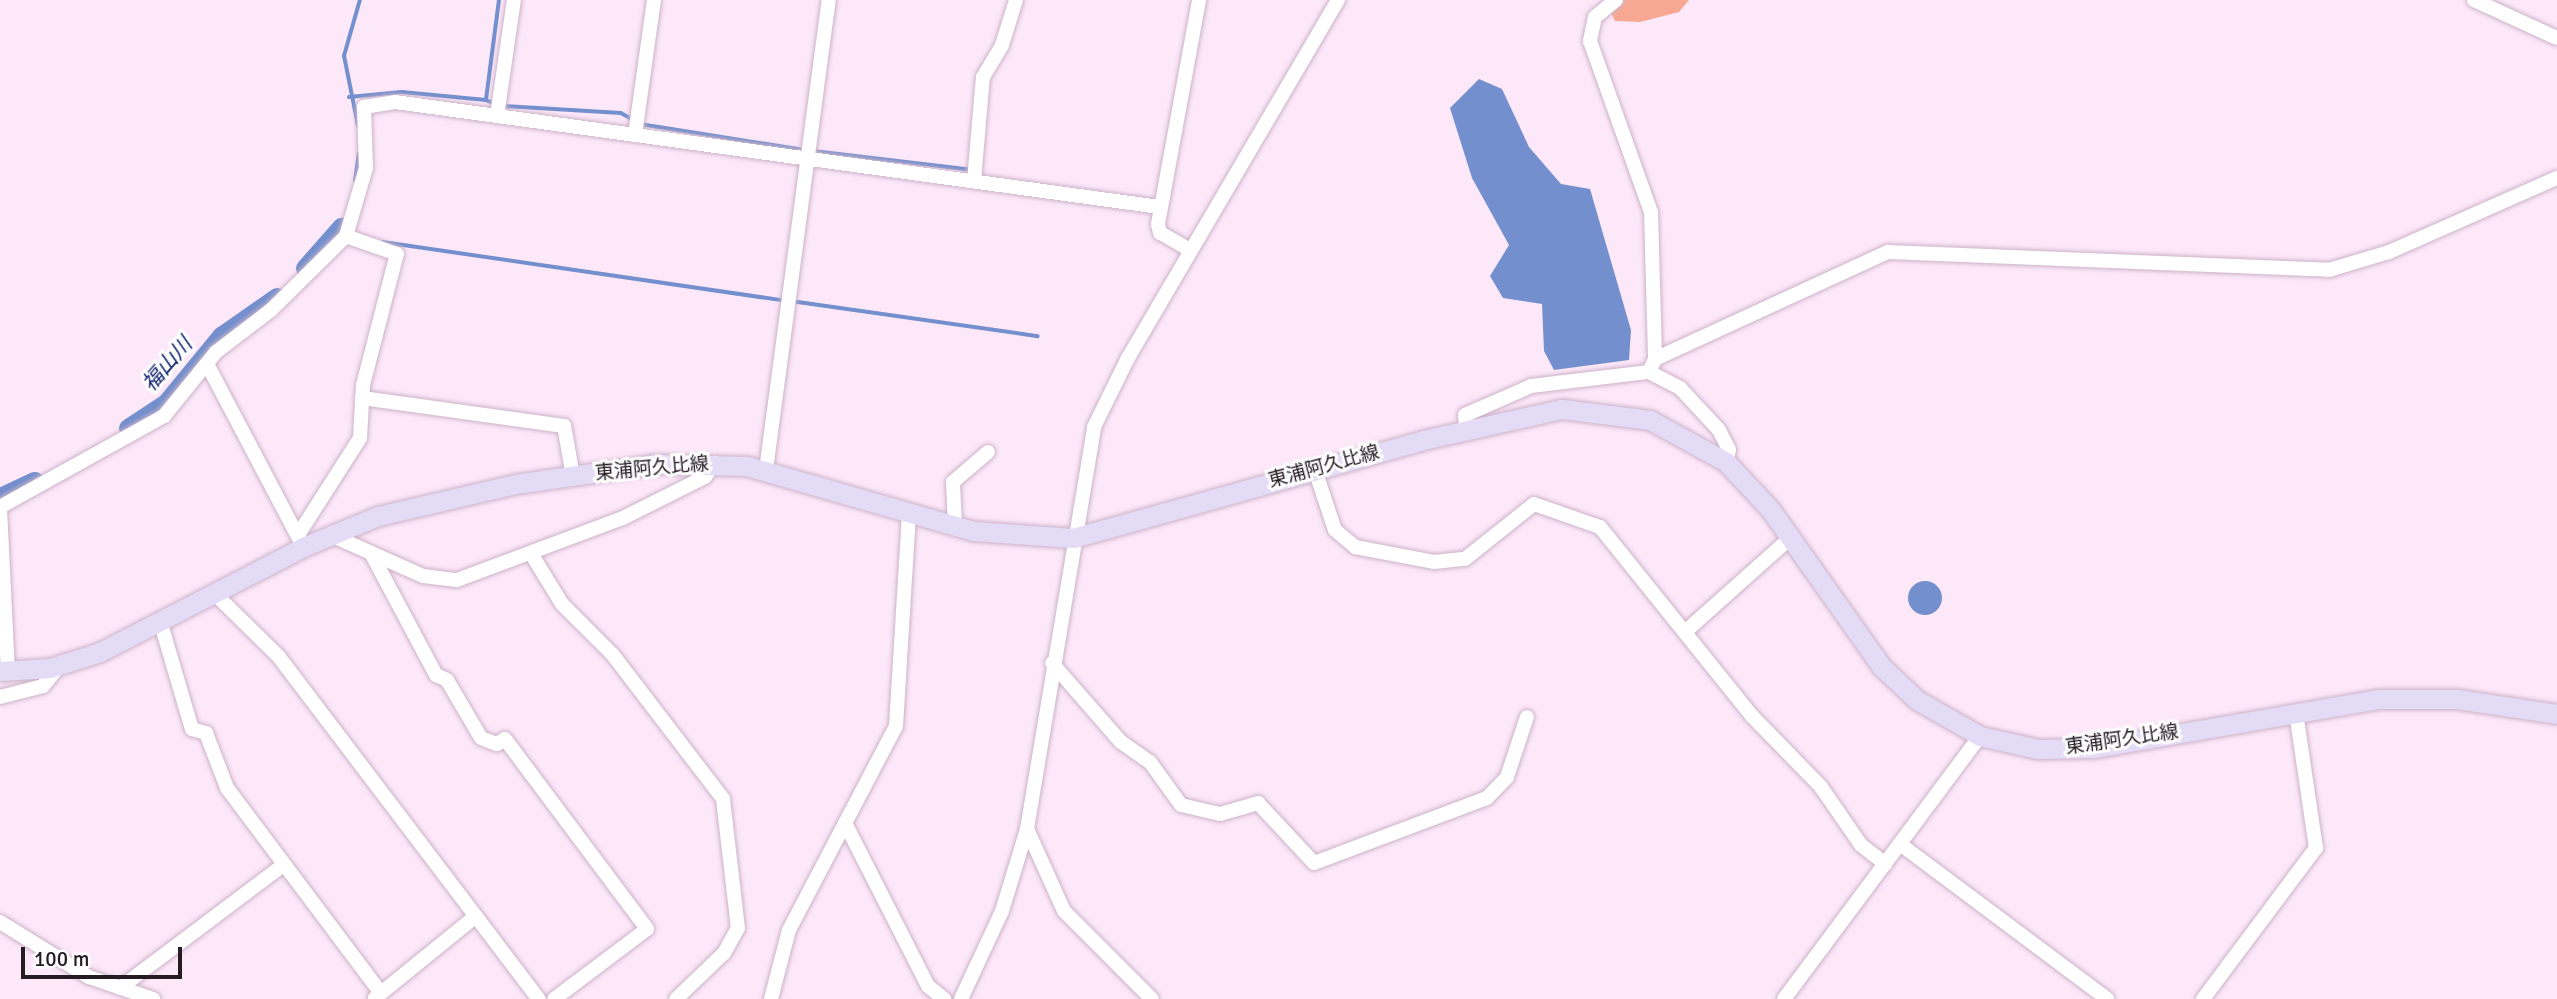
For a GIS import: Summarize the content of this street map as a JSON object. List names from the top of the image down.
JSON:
{
  "streets": {
    "main road": ["東浦阿久比線"]
  },
  "water": ["福山川"],
  "scale_bar": "100 m"
}
